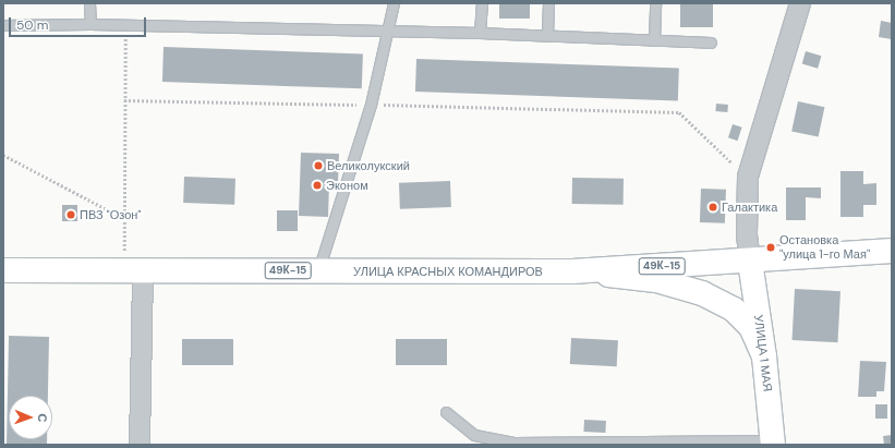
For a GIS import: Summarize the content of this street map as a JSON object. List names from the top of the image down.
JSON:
{
  "streets": {
    "main road": ["49К-15", "УЛИЦА КРАСНЫХ КОМАНДИРОВ", "УЛИЦА 1 МАЯ"]
  },
  "crossings": [
    ["УЛИЦА КРАСНЫХ КОМАНДИРОВ", "УЛИЦА 1 МАЯ"]
  ],
  "places": [
    "Великолукский",
    "Эконом",
    "Галактика",
    "ПВЗ \"Озон\"",
    "Остановка \"улица 1-го Мая\""
  ],
  "scale_bar": "50 m",
  "north": "right"
}
